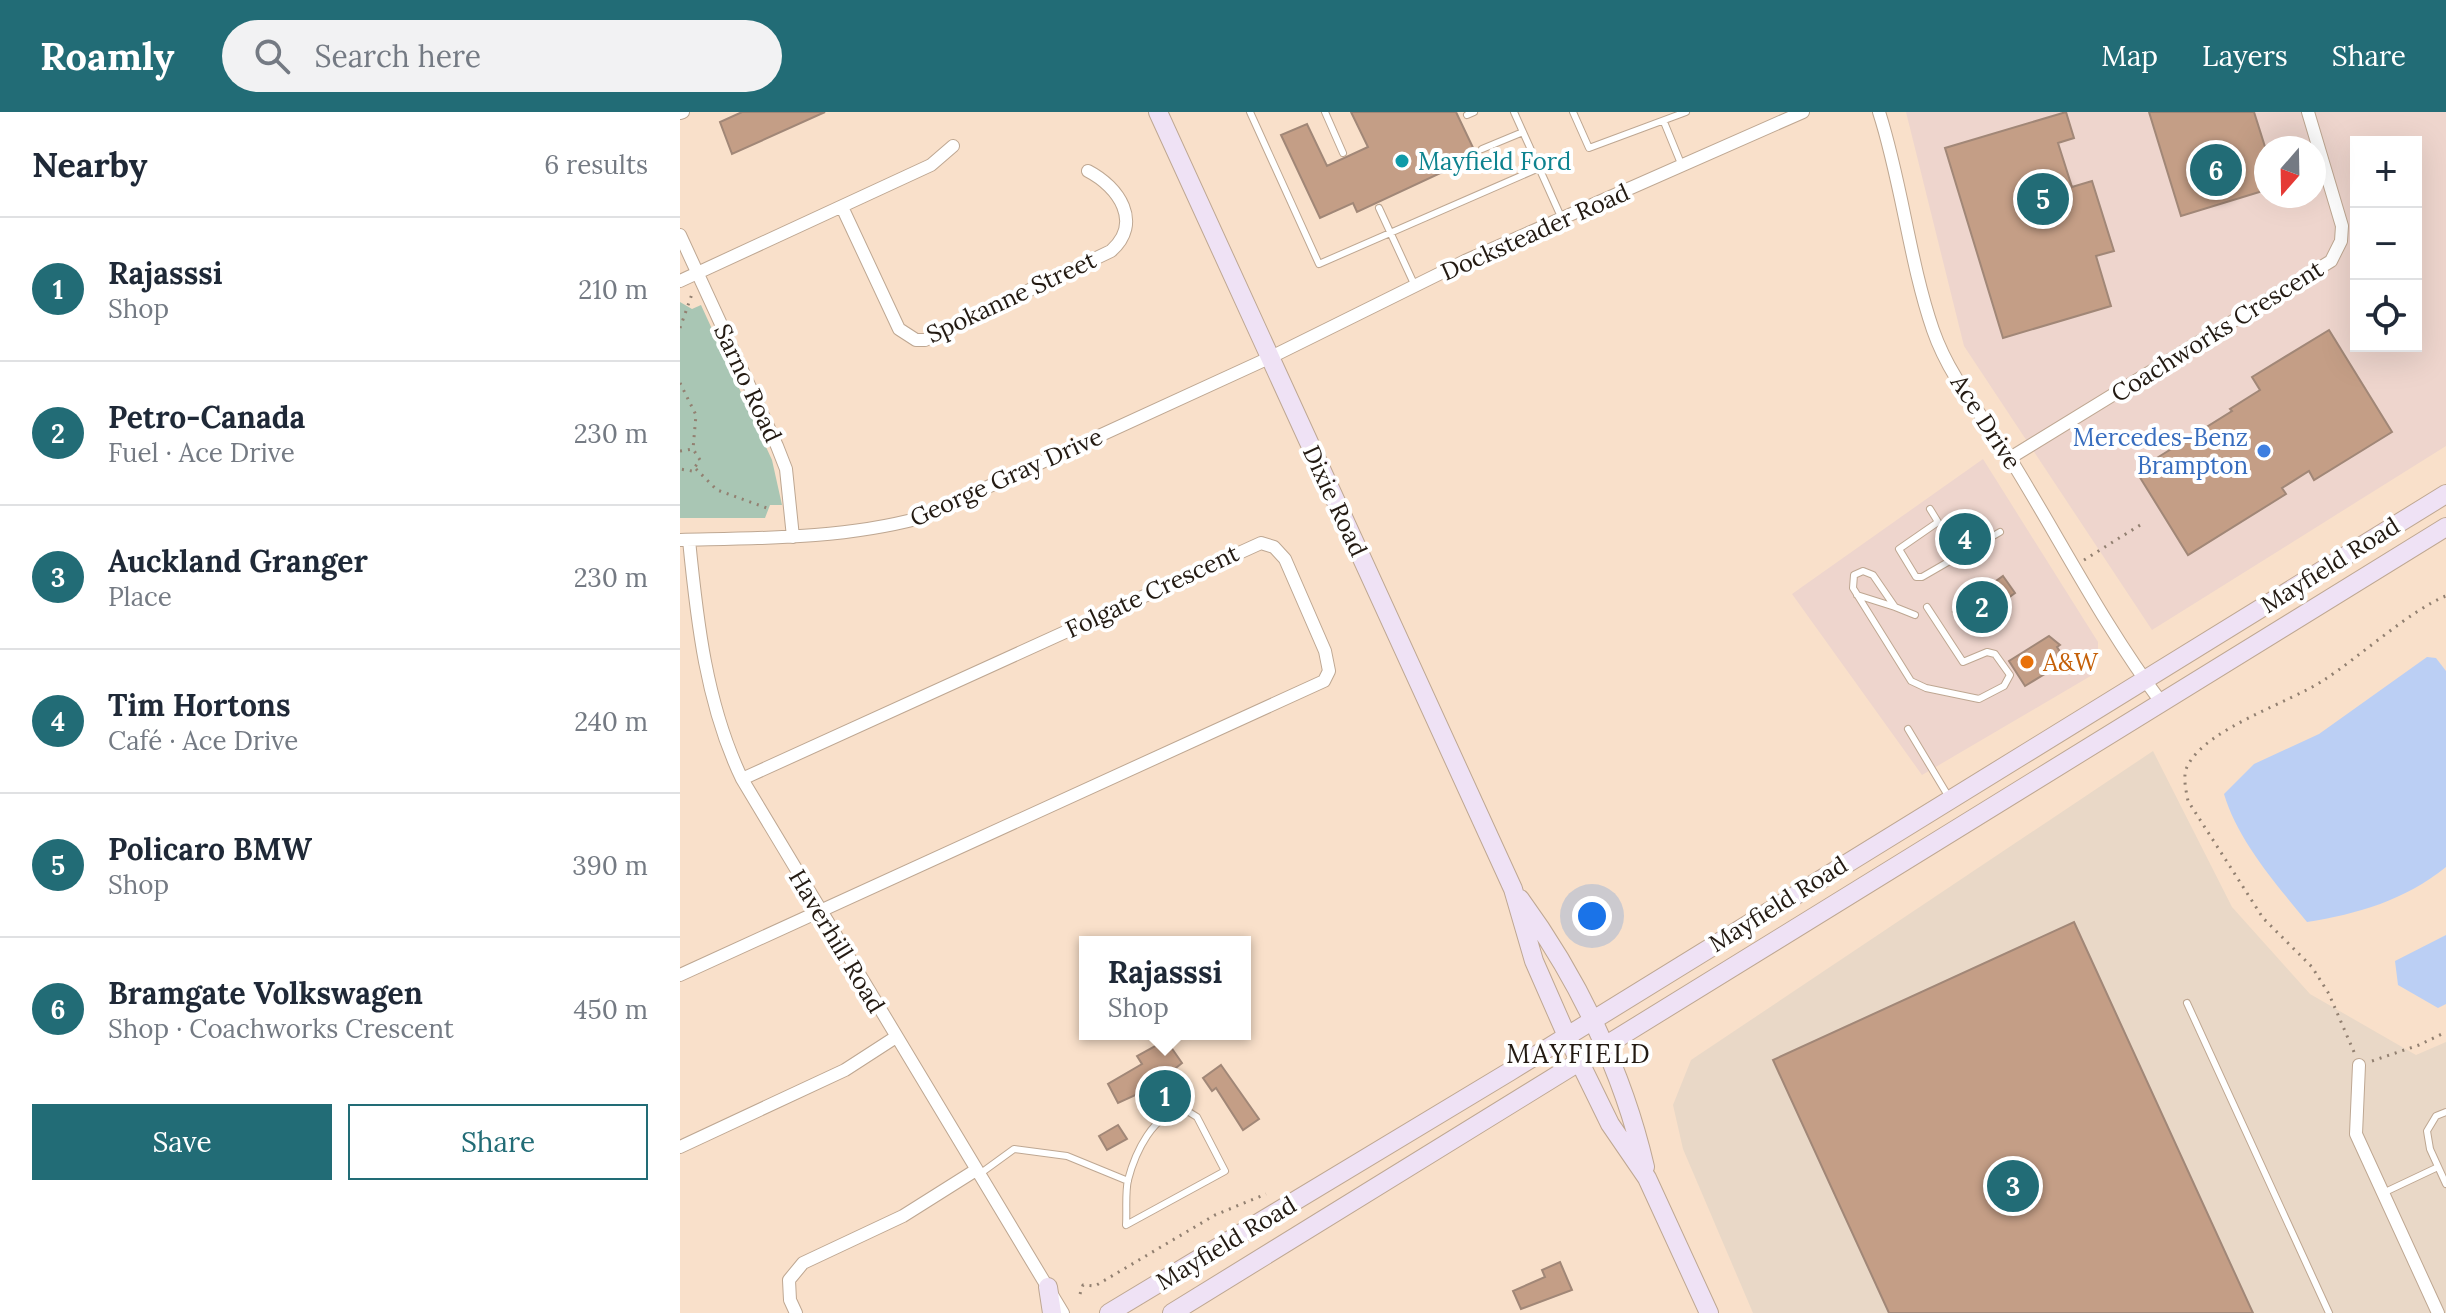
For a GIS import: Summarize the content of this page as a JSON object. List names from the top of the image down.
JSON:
{
  "streets": {
    "main road": ["Dixie Road", "Mayfield Road"],
    "street": [
      "Docksteader Road",
      "Spokanne Street",
      "Coachworks Crescent",
      "Sarno Road",
      "Ace Drive",
      "George Gray Drive",
      "Folgate Crescent",
      "Haverhill Road"
    ]
  },
  "crossings": [
    ["Docksteader Road", "George Gray Drive"],
    ["Docksteader Road", "Dixie Road"],
    ["Coachworks Crescent", "Ace Drive"],
    ["Sarno Road", "George Gray Drive"],
    ["Ace Drive", "Mayfield Road"],
    ["George Gray Drive", "Dixie Road"],
    ["George Gray Drive", "Haverhill Road"],
    ["Dixie Road", "Mayfield Road"],
    ["Folgate Crescent", "Haverhill Road"]
  ],
  "districts": ["MAYFIELD"],
  "places": ["Mayfield Ford", "Mercedes-Benz Brampton", "A&W"],
  "north": "bottom",
  "page": {
    "header": "Roamly",
    "search": "Search here",
    "nav": ["Map", "Layers", "Share"],
    "heading": ["Nearby", "6 results"],
    "map_buttons": ["+", "−"],
    "pins": [
      "6",
      "5",
      "4",
      "2",
      "1",
      "3"
    ],
    "list": [
      {
        "mark": "1",
        "name": "Rajasssi",
        "note": "Shop",
        "value": "210 m"
      },
      {
        "mark": "2",
        "name": "Petro-Canada",
        "note": "Fuel · Ace Drive",
        "value": "230 m"
      },
      {
        "mark": "3",
        "name": "Auckland Granger",
        "note": "Place",
        "value": "230 m"
      },
      {
        "mark": "4",
        "name": "Tim Hortons",
        "note": "Café · Ace Drive",
        "value": "240 m"
      },
      {
        "mark": "5",
        "name": "Policaro BMW",
        "note": "Shop",
        "value": "390 m"
      },
      {
        "mark": "6",
        "name": "Bramgate Volkswagen",
        "note": "Shop · Coachworks Crescent",
        "value": "450 m"
      }
    ],
    "popup": ["Rajasssi", "Shop"],
    "buttons": ["Save", "Share"]
  }
}
